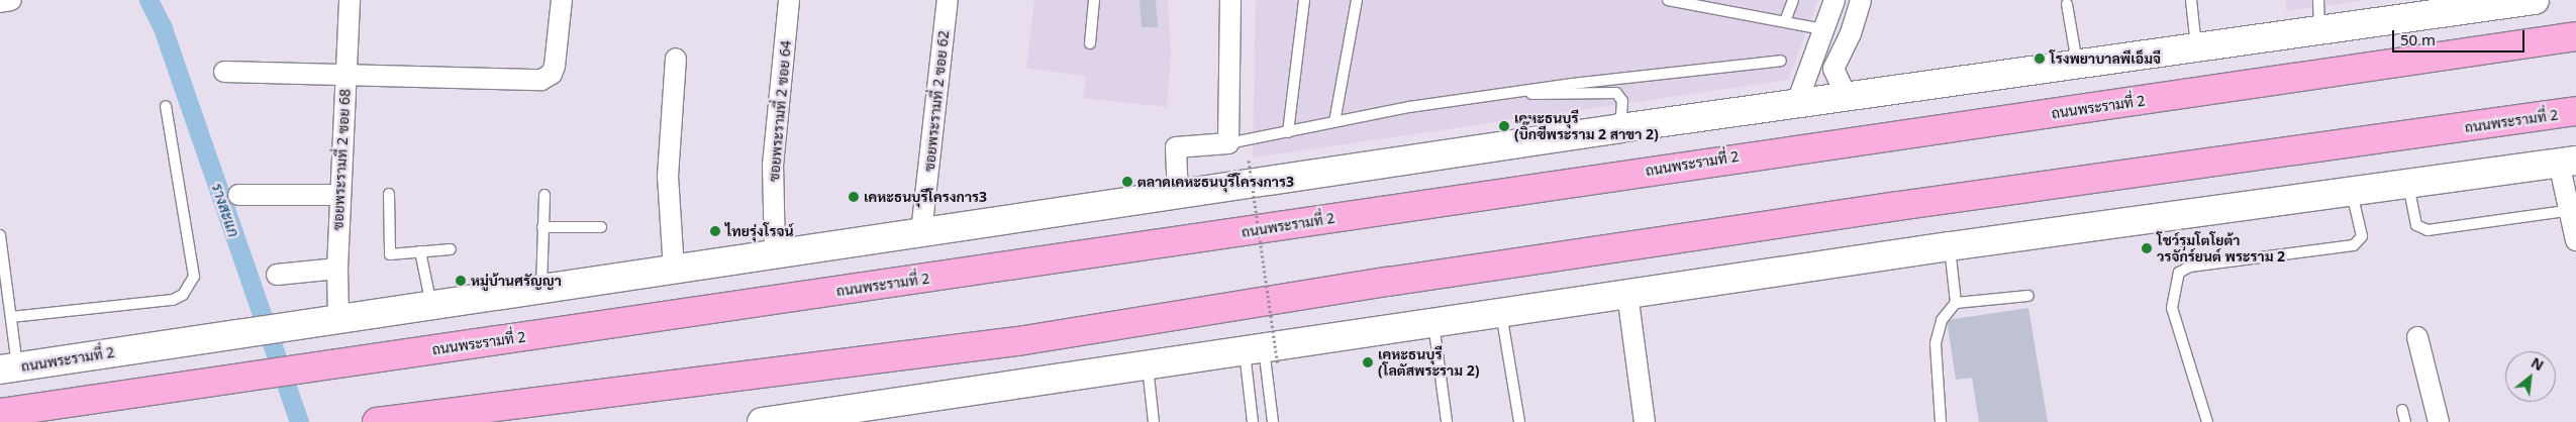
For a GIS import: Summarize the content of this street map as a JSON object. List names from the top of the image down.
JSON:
{
  "streets": {
    "highway": ["ถนนพระรามที่ 2"],
    "street": ["ซอยพระรามที่ 2 ซอย 62", "ซอยพระรามที่ 2 ซอย 64", "ซอยพระรามที่ 2 ซอย 68"]
  },
  "crossings": [
    ["ซอยพระรามที่ 2 ซอย 62", "ถนนพระรามที่ 2"],
    ["ถนนพระรามที่ 2", "ซอยพระรามที่ 2 ซอย 64"],
    ["ถนนพระรามที่ 2", "ซอยพระรามที่ 2 ซอย 68"]
  ],
  "water": ["รางสะแก"],
  "places": [
    "โรงพยาบาลพีเอ็มจี",
    "เคหะธนบุรี (บิ๊กซีพระราม 2 สาขา 2)",
    "ตลาดเคหะธนบุรีโครงการ3",
    "เคหะธนบุรีโครงการ3",
    "ไทยรุ่งโรจน์",
    "โชว์รูมโตโยต้า วรจักร์ยนต์ พระราม 2",
    "หมู่บ้านศรัญญา",
    "เคหะธนบุรี (โลตัสพระราม 2)"
  ],
  "scale_bar": "50 m",
  "north": "top right"
}
